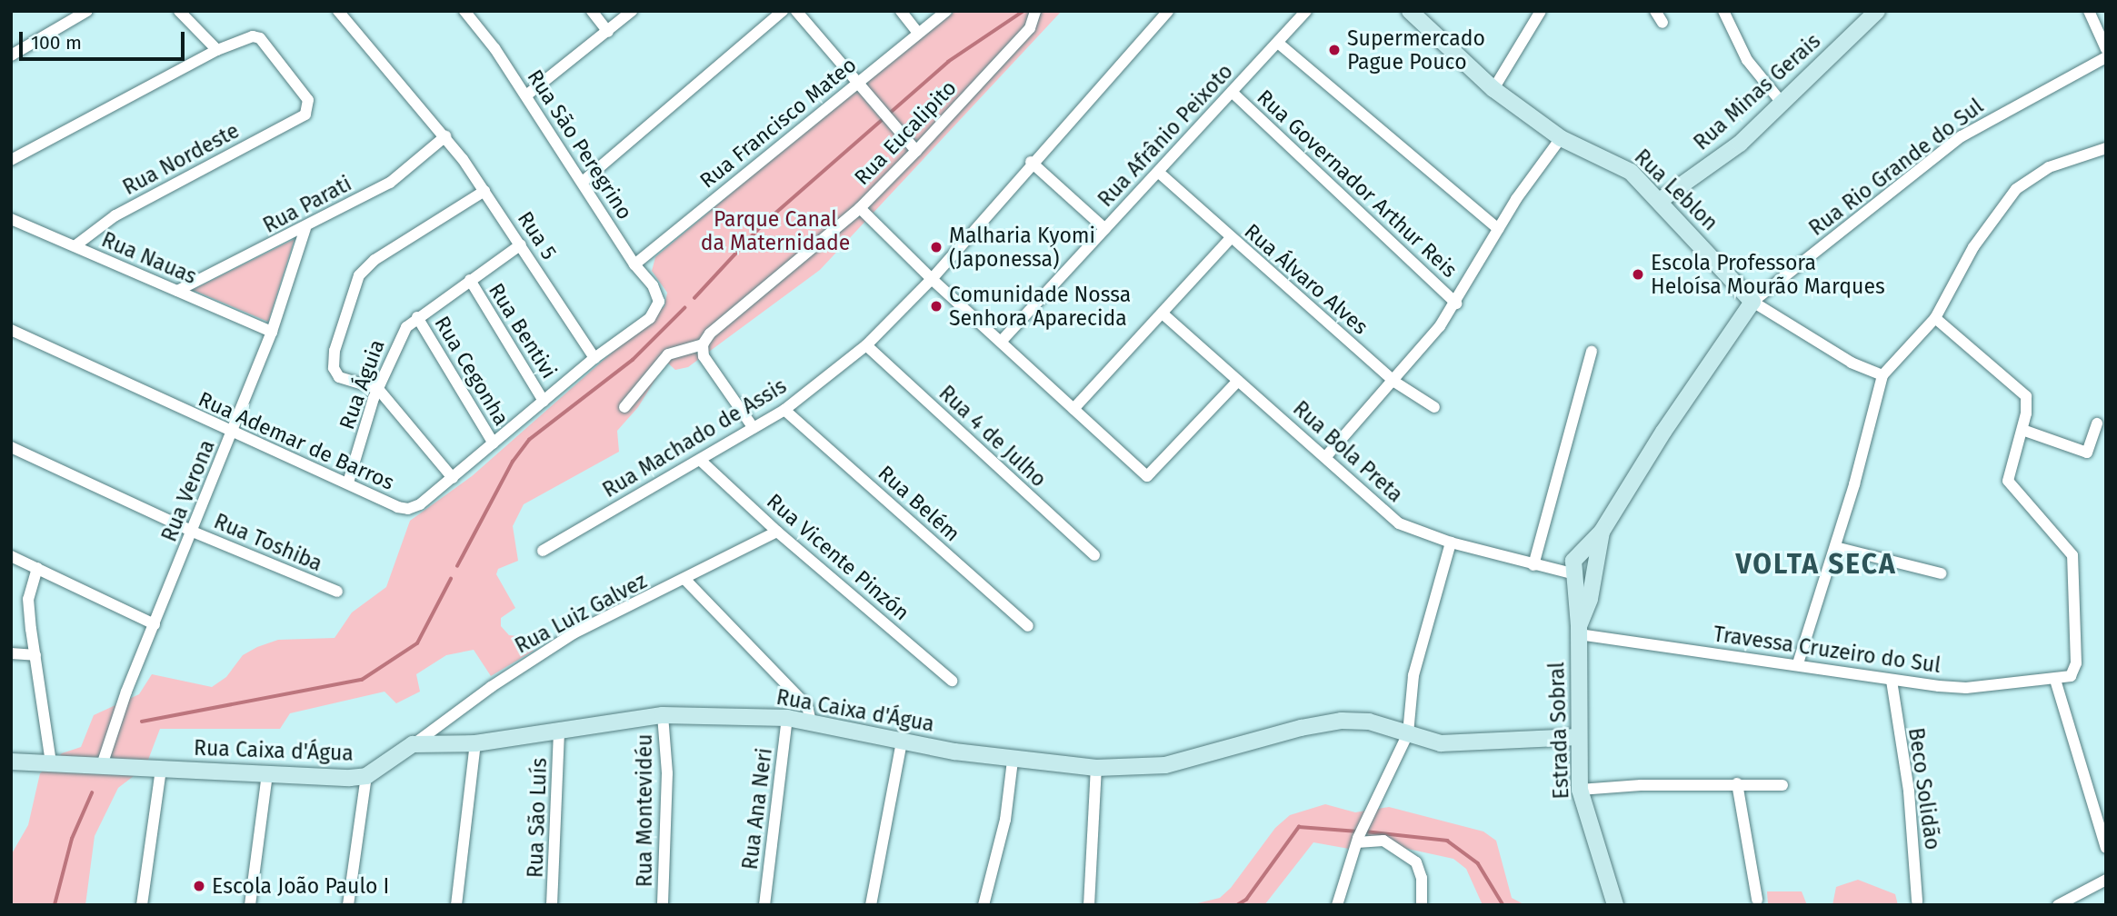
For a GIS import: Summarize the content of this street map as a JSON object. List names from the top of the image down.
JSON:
{
  "streets": {
    "street": [
      "Rua Minas Gerais",
      "Rua Francisco Mateo",
      "Rua Eucalipito",
      "Rua Afrânio Peixoto",
      "Rua São Peregrino",
      "Rua Nordeste",
      "Rua Rio Grande do Sul",
      "Rua Governador Arthur Reis",
      "Rua Leblon",
      "Rua Parati",
      "Rua 5",
      "Rua Nauas",
      "Rua Álvaro Alves",
      "Rua Bentivi",
      "Rua Cegonha",
      "Rua Águia",
      "Rua 4 de Julho",
      "Rua Machado de Assis",
      "Rua Ademar de Barros",
      "Rua Bola Preta",
      "Rua Verona",
      "Rua Belém",
      "Rua Toshiba",
      "Rua Vicente Pinzón",
      "Rua Luiz Galvez",
      "Travessa Cruzeiro do Sul",
      "Rua Caixa d'Água",
      "Estrada Sobral",
      "Beco Solidão",
      "Rua Ana Neri",
      "Rua Montevidéu",
      "Rua São Luís"
    ]
  },
  "crossings": [
    ["Rua Minas Gerais", "Rua Leblon"],
    ["Rua Francisco Mateo", "Rua São Peregrino"],
    ["Rua Afrânio Peixoto", "Rua Governador Arthur Reis"],
    ["Rua Afrânio Peixoto", "Rua Álvaro Alves"],
    ["Rua São Peregrino", "Rua Ademar de Barros"],
    ["Rua Nordeste", "Rua Nauas"],
    ["Rua Rio Grande do Sul", "Rua Leblon"],
    ["Rua Rio Grande do Sul", "Estrada Sobral"],
    ["Rua Leblon", "Estrada Sobral"],
    ["Rua Parati", "Rua 5"],
    ["Rua Parati", "Rua Nauas"],
    ["Rua Parati", "Rua Verona"],
    ["Rua 5", "Rua Águia"],
    ["Rua 5", "Rua Ademar de Barros"],
    ["Rua Nauas", "Rua Verona"],
    ["Rua Bentivi", "Rua Águia"],
    ["Rua Bentivi", "Rua Ademar de Barros"],
    ["Rua Cegonha", "Rua Águia"],
    ["Rua Cegonha", "Rua Ademar de Barros"],
    ["Rua Águia", "Rua Ademar de Barros"],
    ["Rua 4 de Julho", "Rua Machado de Assis"],
    ["Rua Machado de Assis", "Rua Belém"],
    ["Rua Machado de Assis", "Rua Vicente Pinzón"],
    ["Rua Ademar de Barros", "Rua Verona"],
    ["Rua Bola Preta", "Estrada Sobral"],
    ["Rua Verona", "Rua Toshiba"],
    ["Rua Verona", "Rua Caixa d'Água"],
    ["Rua Vicente Pinzón", "Rua Luiz Galvez"],
    ["Rua Luiz Galvez", "Rua Caixa d'Água"],
    ["Travessa Cruzeiro do Sul", "Estrada Sobral"],
    ["Travessa Cruzeiro do Sul", "Beco Solidão"],
    ["Rua Caixa d'Água", "Estrada Sobral"],
    ["Rua Caixa d'Água", "Rua Ana Neri"],
    ["Rua Caixa d'Água", "Rua Montevidéu"],
    ["Rua Caixa d'Água", "Rua São Luís"]
  ],
  "districts": ["VOLTA SECA"],
  "parks": ["Parque Canal da Maternidade"],
  "places": [
    "Supermercado Pague Pouco",
    "Malharia Kyomi (Japonessa)",
    "Escola Professora Heloísa Mourão Marques",
    "Comunidade Nossa Senhora Aparecida",
    "Escola João Paulo I"
  ],
  "scale_bar": "100 m"
}
